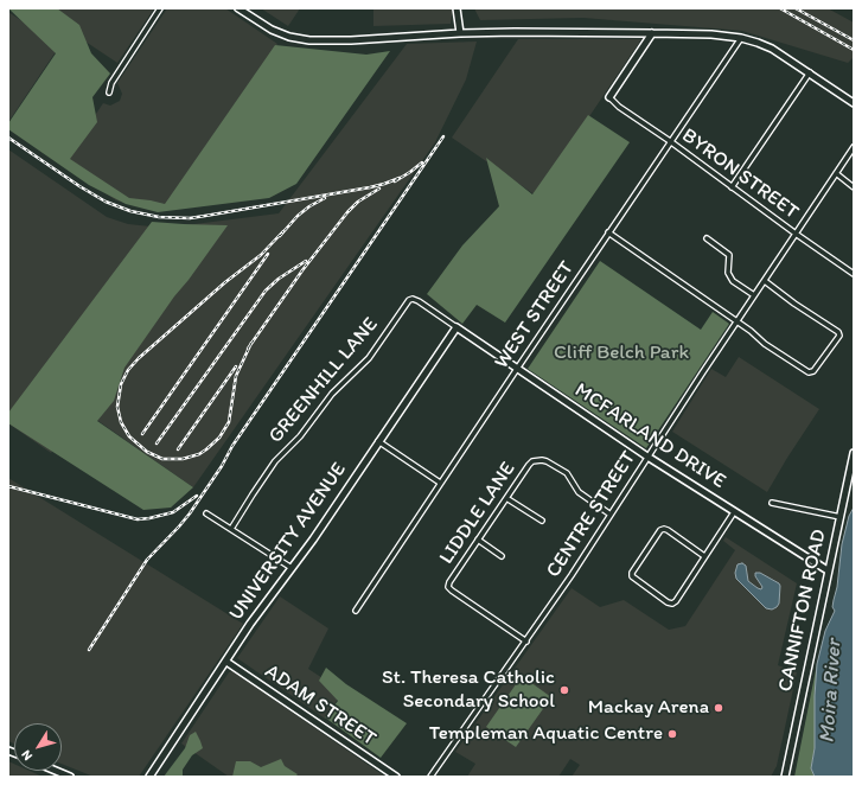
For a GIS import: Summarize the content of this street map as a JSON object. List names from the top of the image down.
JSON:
{
  "streets": {
    "street": [
      "BYRON STREET",
      "WEST STREET",
      "GREENHILL LANE",
      "MCFARLAND DRIVE",
      "LIDDLE LANE",
      "CENTRE STREET",
      "UNIVERSITY AVENUE",
      "CANNIFTON ROAD",
      "ADAM STREET"
    ]
  },
  "crossings": [
    ["BYRON STREET", "WEST STREET"],
    ["BYRON STREET", "CENTRE STREET"],
    ["WEST STREET", "MCFARLAND DRIVE"],
    ["GREENHILL LANE", "MCFARLAND DRIVE"],
    ["GREENHILL LANE", "UNIVERSITY AVENUE"],
    ["MCFARLAND DRIVE", "CENTRE STREET"],
    ["MCFARLAND DRIVE", "UNIVERSITY AVENUE"],
    ["MCFARLAND DRIVE", "CANNIFTON ROAD"],
    ["LIDDLE LANE", "CENTRE STREET"],
    ["UNIVERSITY AVENUE", "ADAM STREET"]
  ],
  "water": ["Moira River"],
  "parks": ["Cliff Belch Park"],
  "places": ["St. Theresa Catholic Secondary School", "Mackay Arena", "Templeman Aquatic Centre"],
  "north": "bottom left"
}
